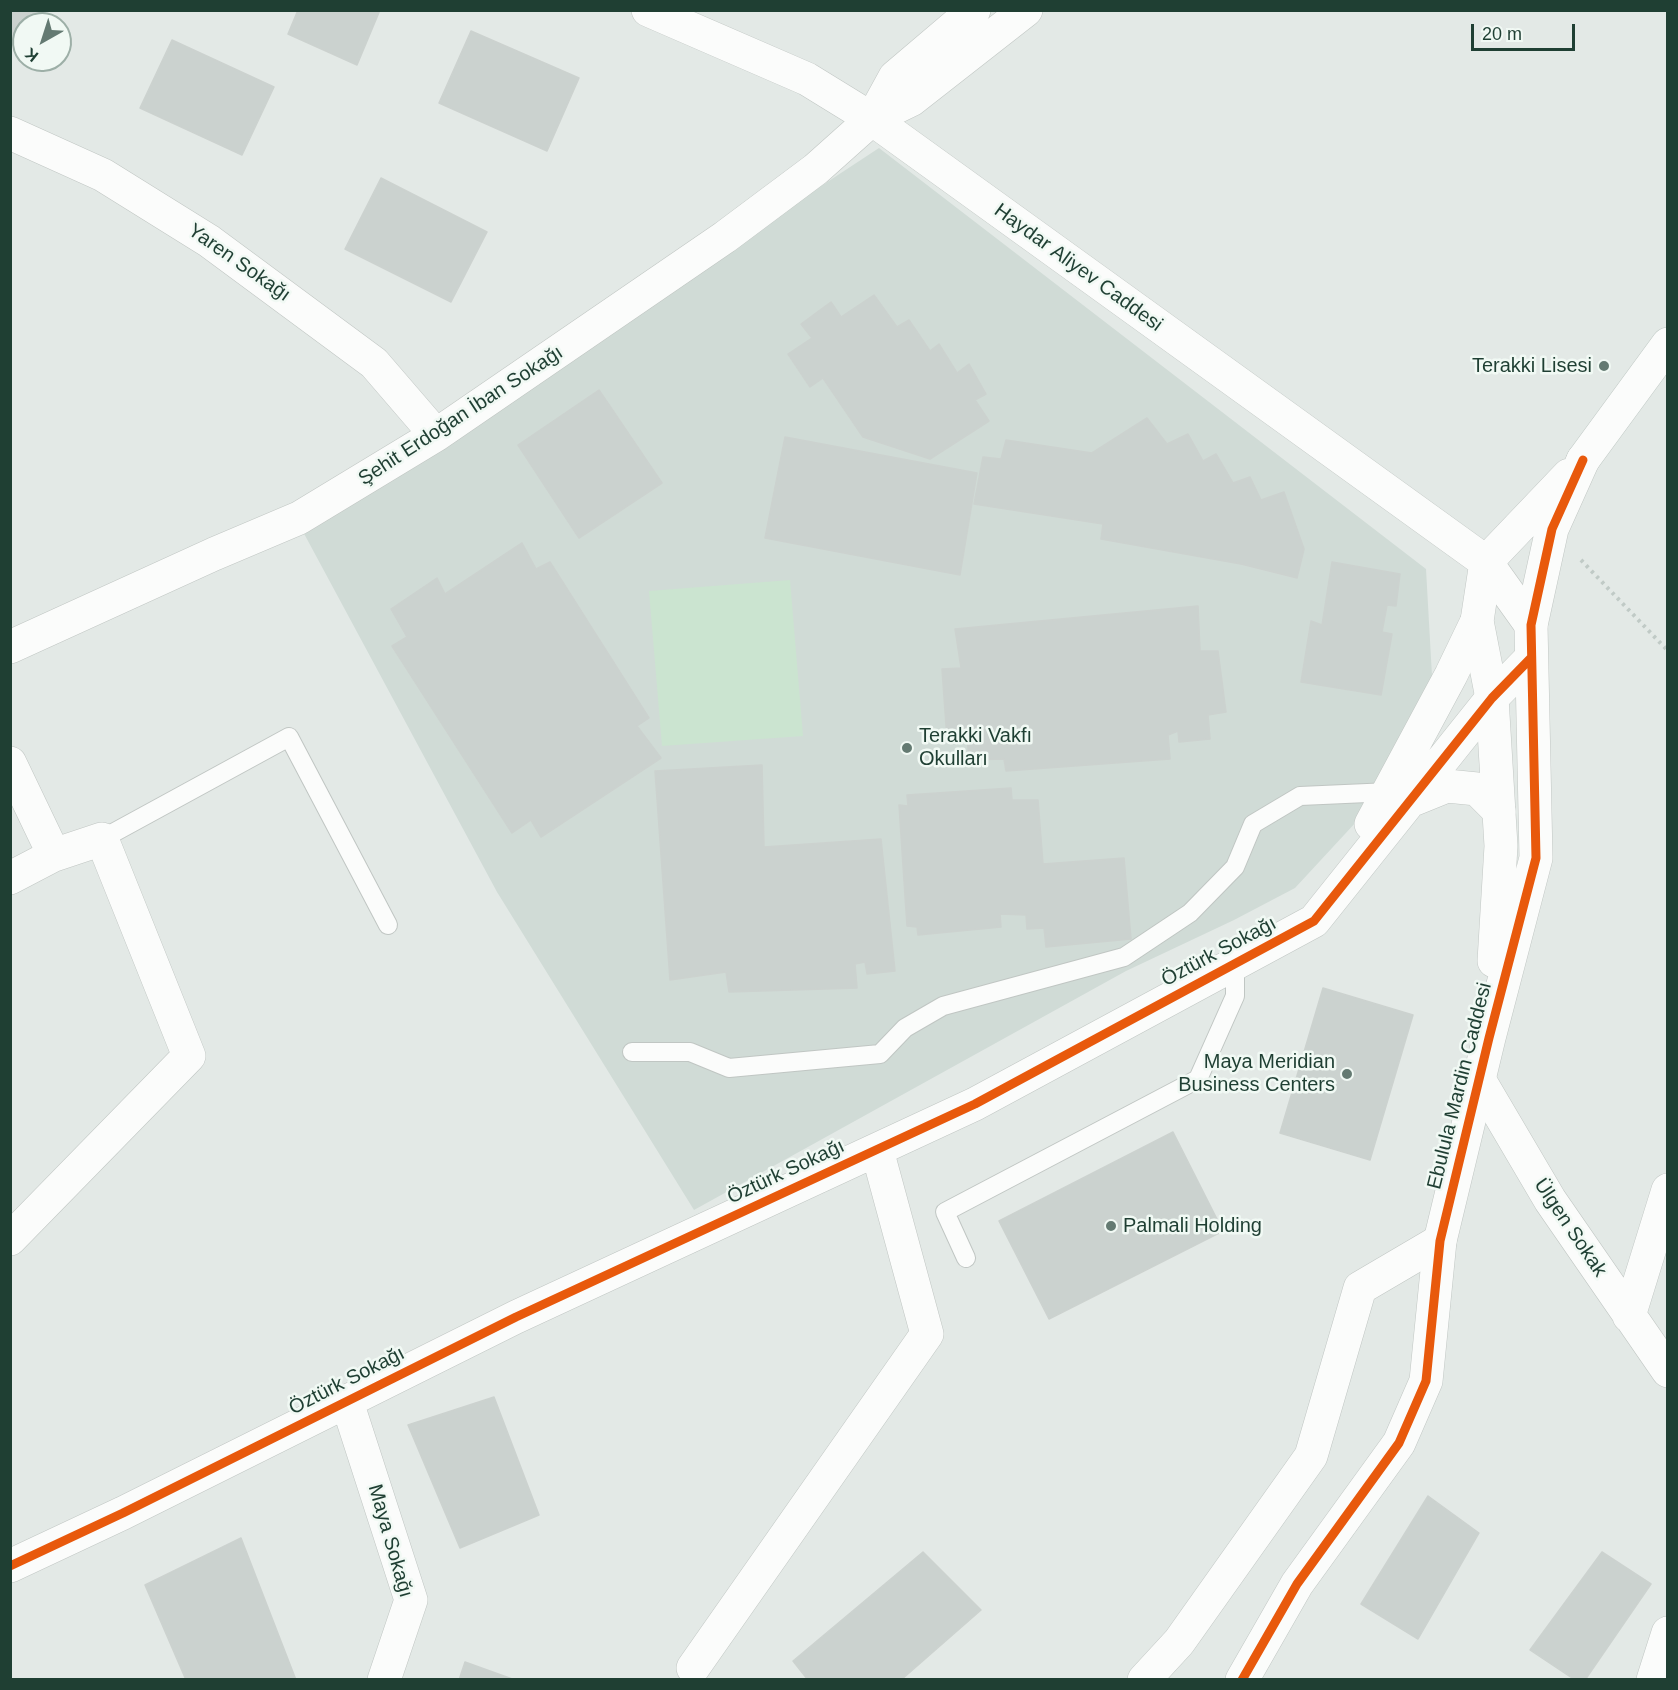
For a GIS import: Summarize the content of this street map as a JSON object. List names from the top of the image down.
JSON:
{
  "streets": {
    "street": [
      "Yaren Sokağı",
      "Haydar Aliyev Caddesi",
      "Şehit Erdoğan İban Sokağı",
      "Öztürk Sokağı",
      "Ebulula Mardin Caddesi",
      "Ülgen Sokak",
      "Maya Sokağı"
    ]
  },
  "crossings": [
    ["Yaren Sokağı", "Şehit Erdoğan İban Sokağı"],
    ["Haydar Aliyev Caddesi", "Şehit Erdoğan İban Sokağı"],
    ["Haydar Aliyev Caddesi", "Ebulula Mardin Caddesi"],
    ["Öztürk Sokağı", "Ebulula Mardin Caddesi"],
    ["Öztürk Sokağı", "Maya Sokağı"],
    ["Ebulula Mardin Caddesi", "Ülgen Sokak"]
  ],
  "places": [
    "Terakki Lisesi",
    "Terakki Vakfı Okulları",
    "Maya Meridian Business Centers",
    "Palmali Holding"
  ],
  "scale_bar": "20 m",
  "north": "bottom left"
}
